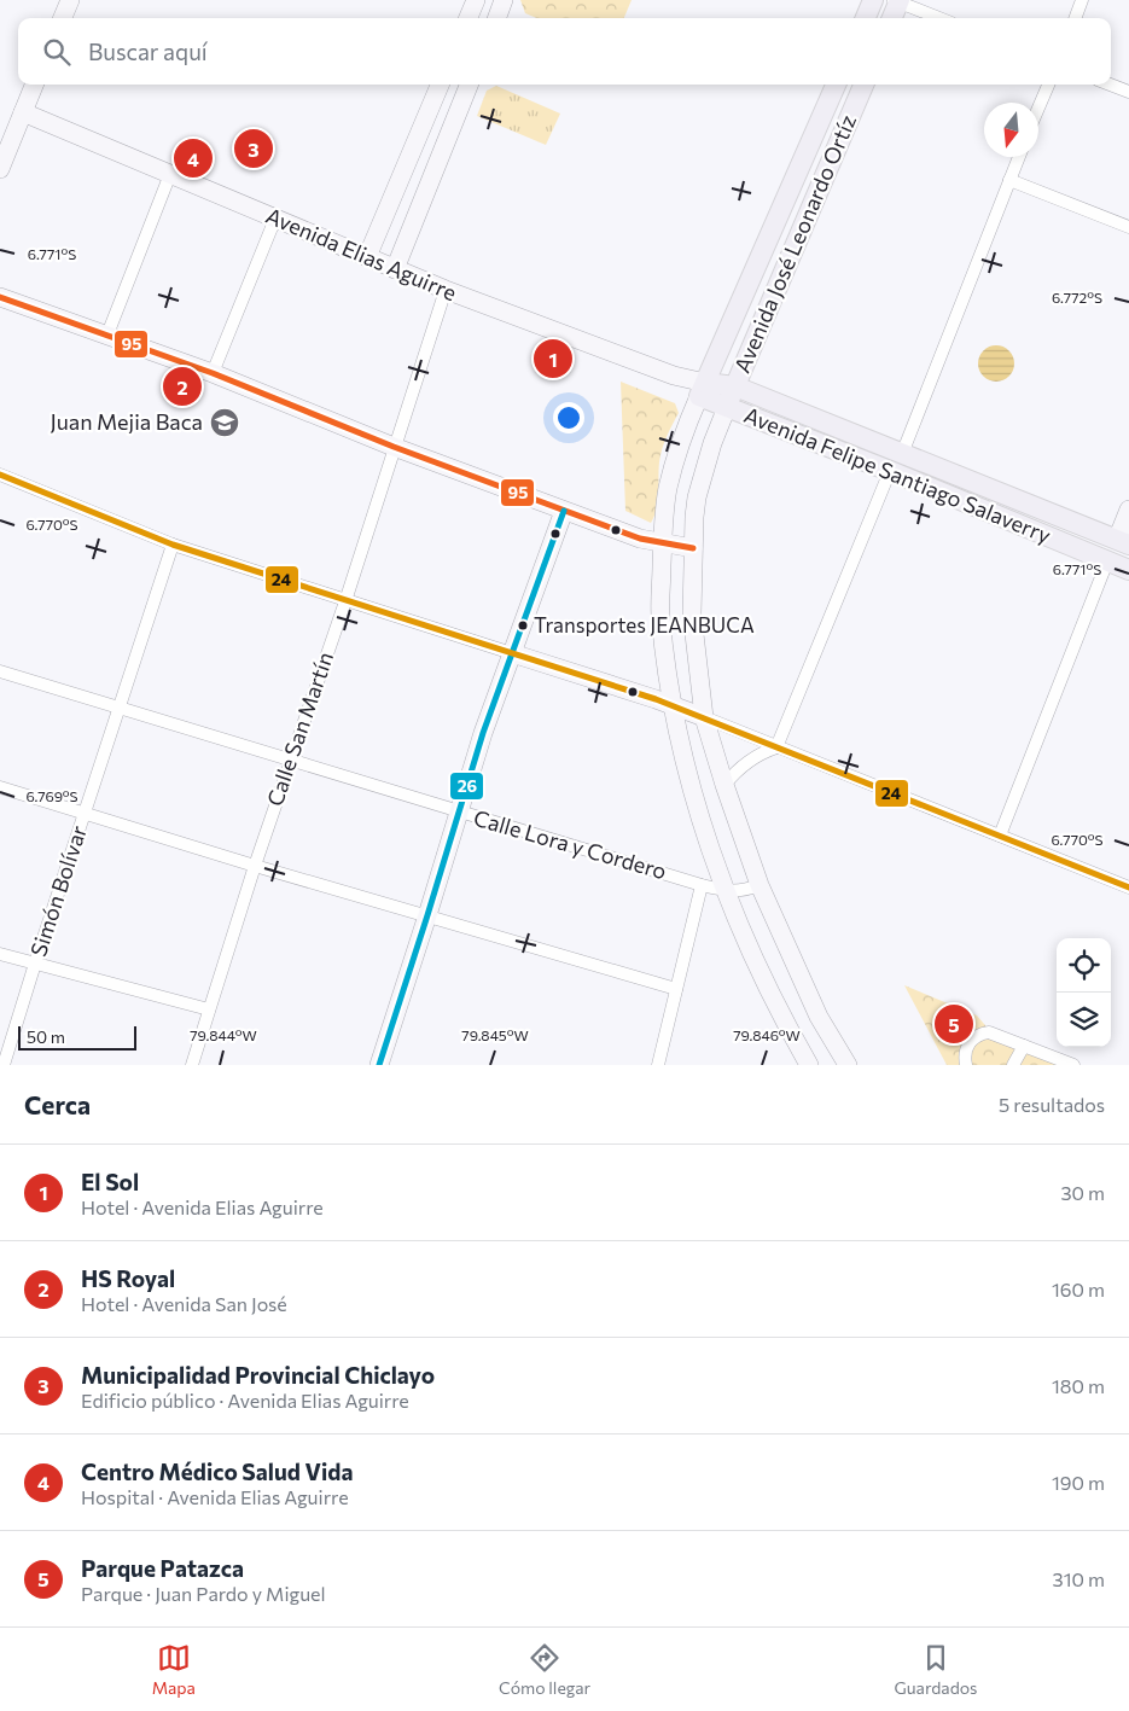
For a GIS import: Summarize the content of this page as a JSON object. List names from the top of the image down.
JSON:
{
  "streets": {
    "main road": ["Avenida José Leonardo Ortíz", "Avenida Elias Aguirre", "Avenida Felipe Santiago Salaverry"],
    "street": ["Calle San Martín", "Calle Lora y Cordero", "Simón Bolívar"]
  },
  "crossings": [
    ["Avenida José Leonardo Ortíz", "Avenida Elias Aguirre"],
    ["Avenida José Leonardo Ortíz", "Avenida Felipe Santiago Salaverry"],
    ["Avenida Elias Aguirre", "Avenida Felipe Santiago Salaverry"],
    ["Avenida Elias Aguirre", "Calle San Martín"],
    ["Calle San Martín", "Calle Lora y Cordero"],
    ["Calle Lora y Cordero", "Simón Bolívar"]
  ],
  "places": {
    "school or university": ["Juan Mejia Baca"],
    "other": ["Transportes JEANBUCA"]
  },
  "lines": ["transit line 95", "transit line 24", "transit line 26"],
  "scale_bar": "50 m",
  "north": "bottom",
  "page": {
    "search": "Buscar aquí",
    "pins": [
      "3",
      "4",
      "1",
      "2",
      "5"
    ],
    "scale": "50 m",
    "heading": ["Cerca", "5 resultados"],
    "list": [
      {
        "mark": "1",
        "name": "El Sol",
        "note": "Hotel · Avenida Elias Aguirre",
        "value": "30 m"
      },
      {
        "mark": "2",
        "name": "HS Royal",
        "note": "Hotel · Avenida San José",
        "value": "160 m"
      },
      {
        "mark": "3",
        "name": "Municipalidad Provincial Chiclayo",
        "note": "Edificio público · Avenida Elias Aguirre",
        "value": "180 m"
      },
      {
        "mark": "4",
        "name": "Centro Médico Salud Vida",
        "note": "Hospital · Avenida Elias Aguirre",
        "value": "190 m"
      },
      {
        "mark": "5",
        "name": "Parque Patazca",
        "note": "Parque · Juan Pardo y Miguel",
        "value": "310 m"
      }
    ],
    "nav": ["Mapa", "Cómo llegar", "Guardados"]
  },
  "coordinates": [
    "6.771°S",
    "6.772°S",
    "6.770°S",
    "6.769°S",
    "79.844°W",
    "79.845°W",
    "79.846°W"
  ]
}
